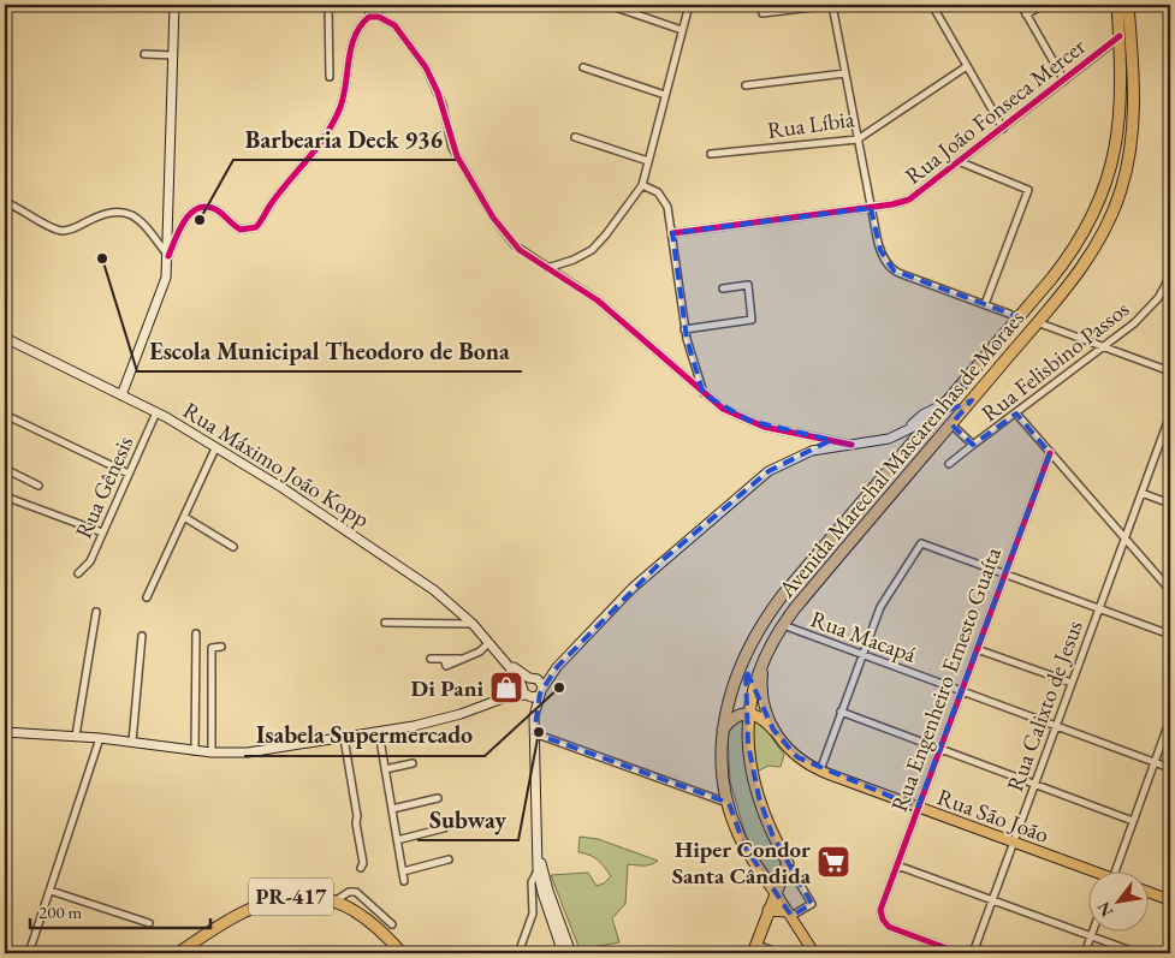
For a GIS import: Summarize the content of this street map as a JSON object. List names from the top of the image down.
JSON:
{
  "streets": {
    "highway": ["Avenida Marechal Mascarenhas de Moraes", "PR-417"],
    "main road": ["Rua Máximo João Kopp", "Rua São João"],
    "street": [
      "Rua João Fonseca Mercer",
      "Rua Líbia",
      "Rua Felisbino Passos",
      "Rua Gênesis",
      "Rua Macapá",
      "Rua Engenheiro Ernesto Guaíta",
      "Rua Calixto de Jesus"
    ]
  },
  "crossings": [
    ["Rua João Fonseca Mercer", "Avenida Marechal Mascarenhas de Moraes"],
    ["Rua Felisbino Passos", "Avenida Marechal Mascarenhas de Moraes"],
    ["Avenida Marechal Mascarenhas de Moraes", "Rua Macapá"],
    ["Avenida Marechal Mascarenhas de Moraes", "Rua São João"],
    ["Rua Máximo João Kopp", "Rua Gênesis"],
    ["Rua Macapá", "Rua Engenheiro Ernesto Guaíta"],
    ["Rua Macapá", "Rua Calixto de Jesus"],
    ["Rua Engenheiro Ernesto Guaíta", "Rua São João"],
    ["Rua Calixto de Jesus", "Rua São João"]
  ],
  "places": {
    "other": [
      "Barbearia Deck 936",
      "Escola Municipal Theodoro de Bona",
      "Isabela Supermercado",
      "Subway"
    ],
    "shop": ["Di Pani"],
    "supermarket": ["Hiper Condor Santa Cândida"]
  },
  "scale_bar": "200 m",
  "north": "bottom left"
}
